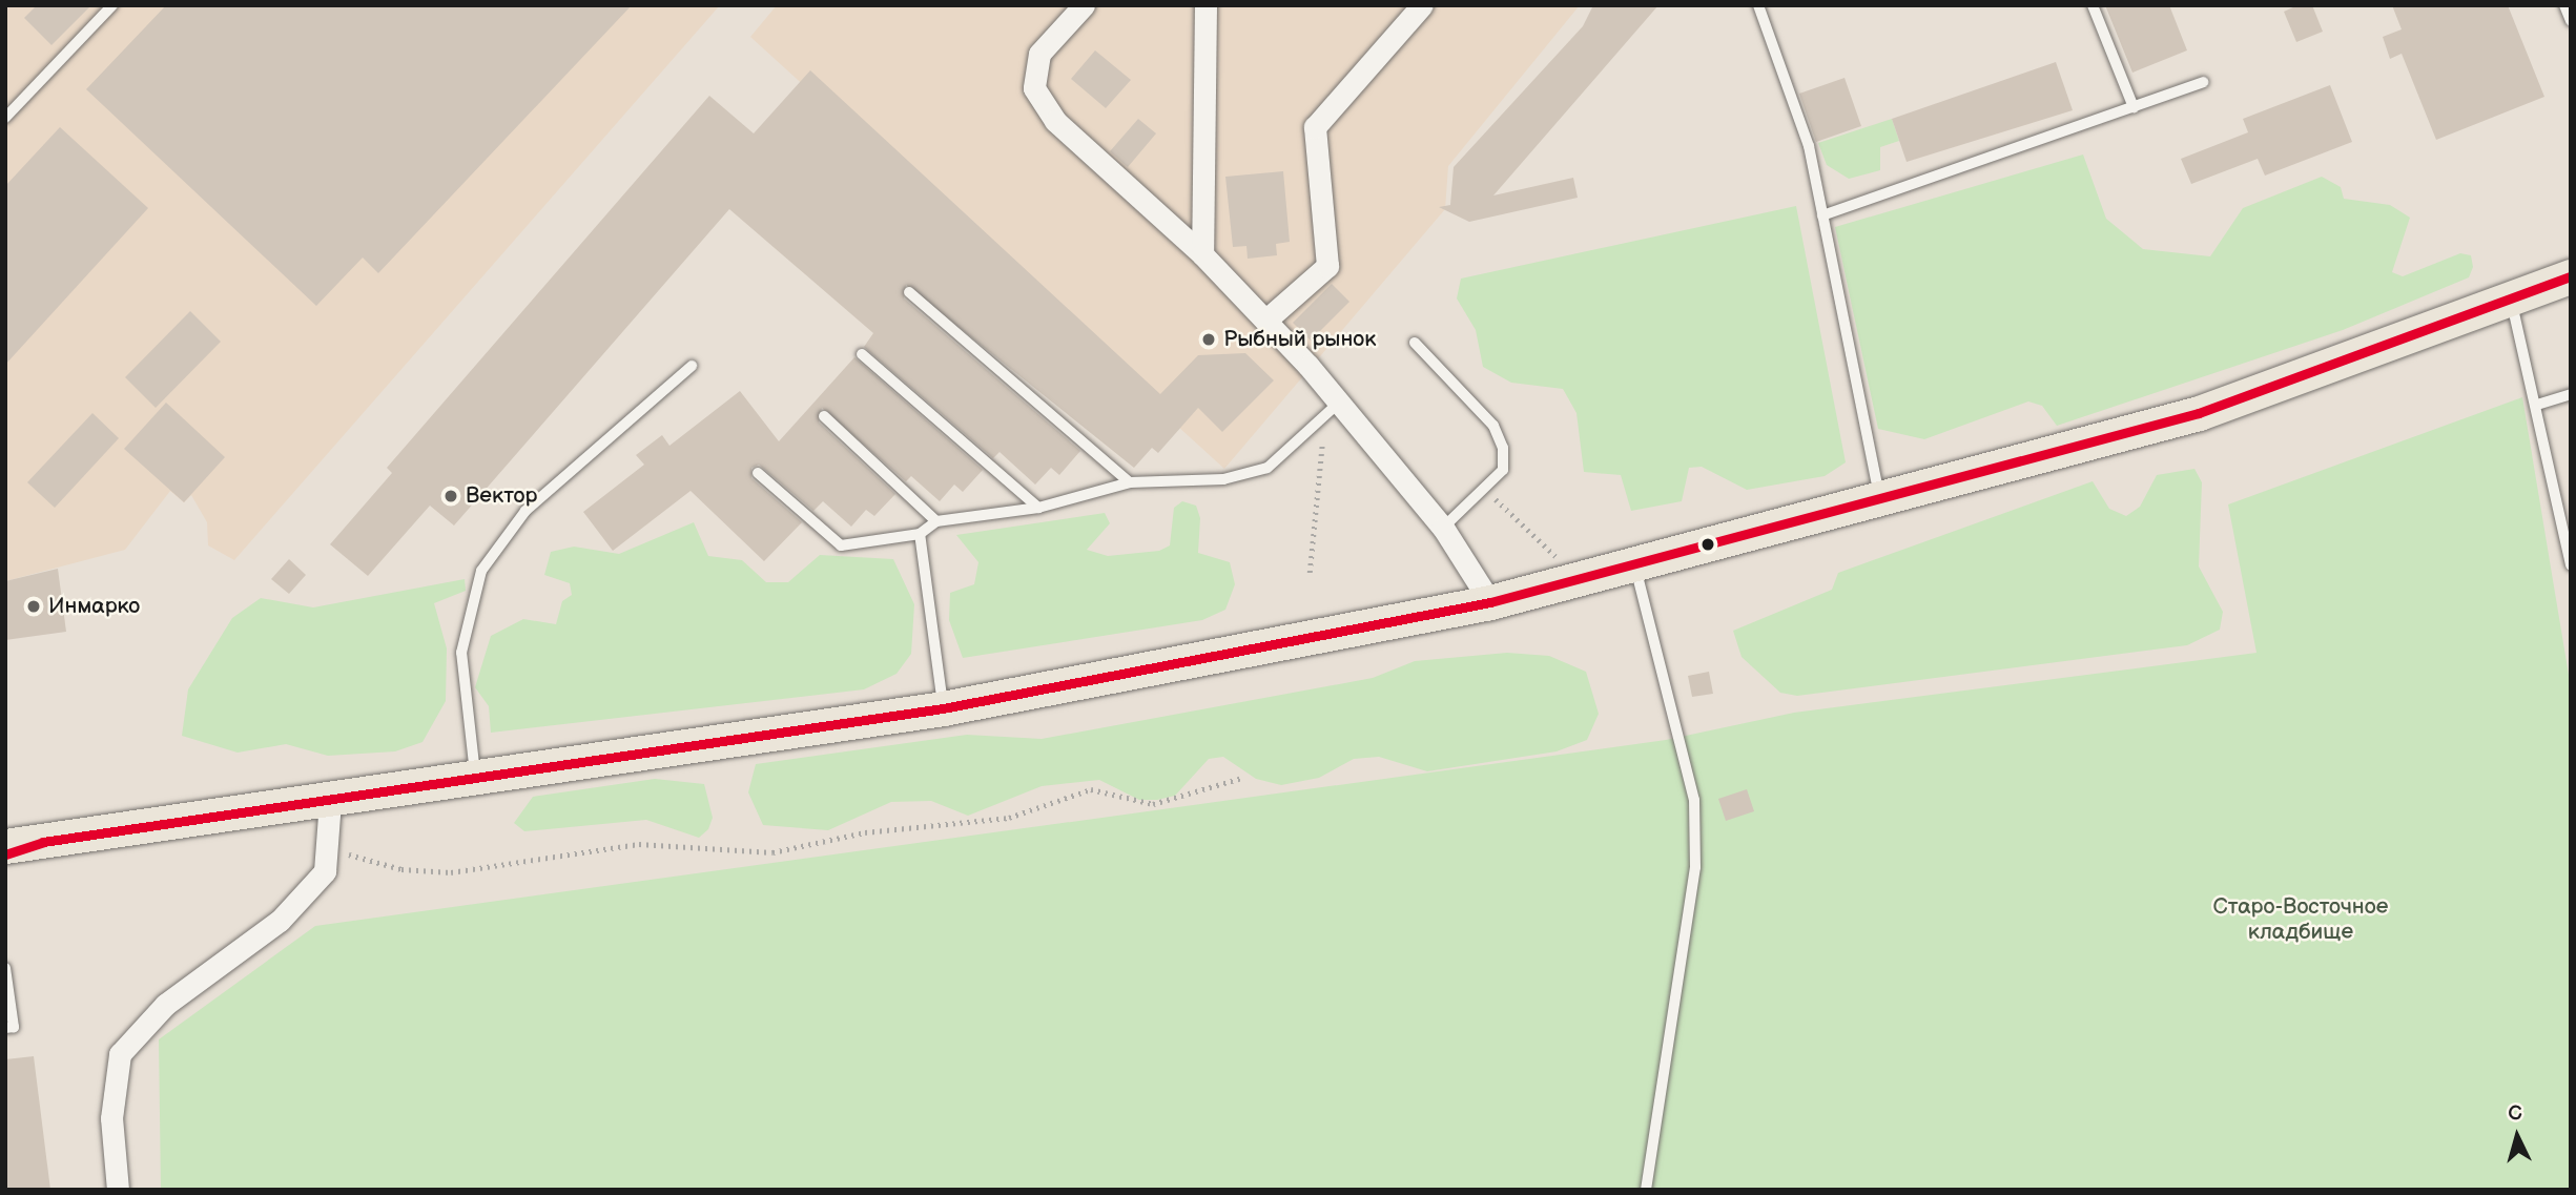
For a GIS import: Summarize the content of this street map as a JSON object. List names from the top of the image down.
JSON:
{
  "parks": ["Старо-Восточное кладбище"],
  "places": ["Рыбный рынок", "Вектор", "Инмарко"],
  "north": "top"
}
